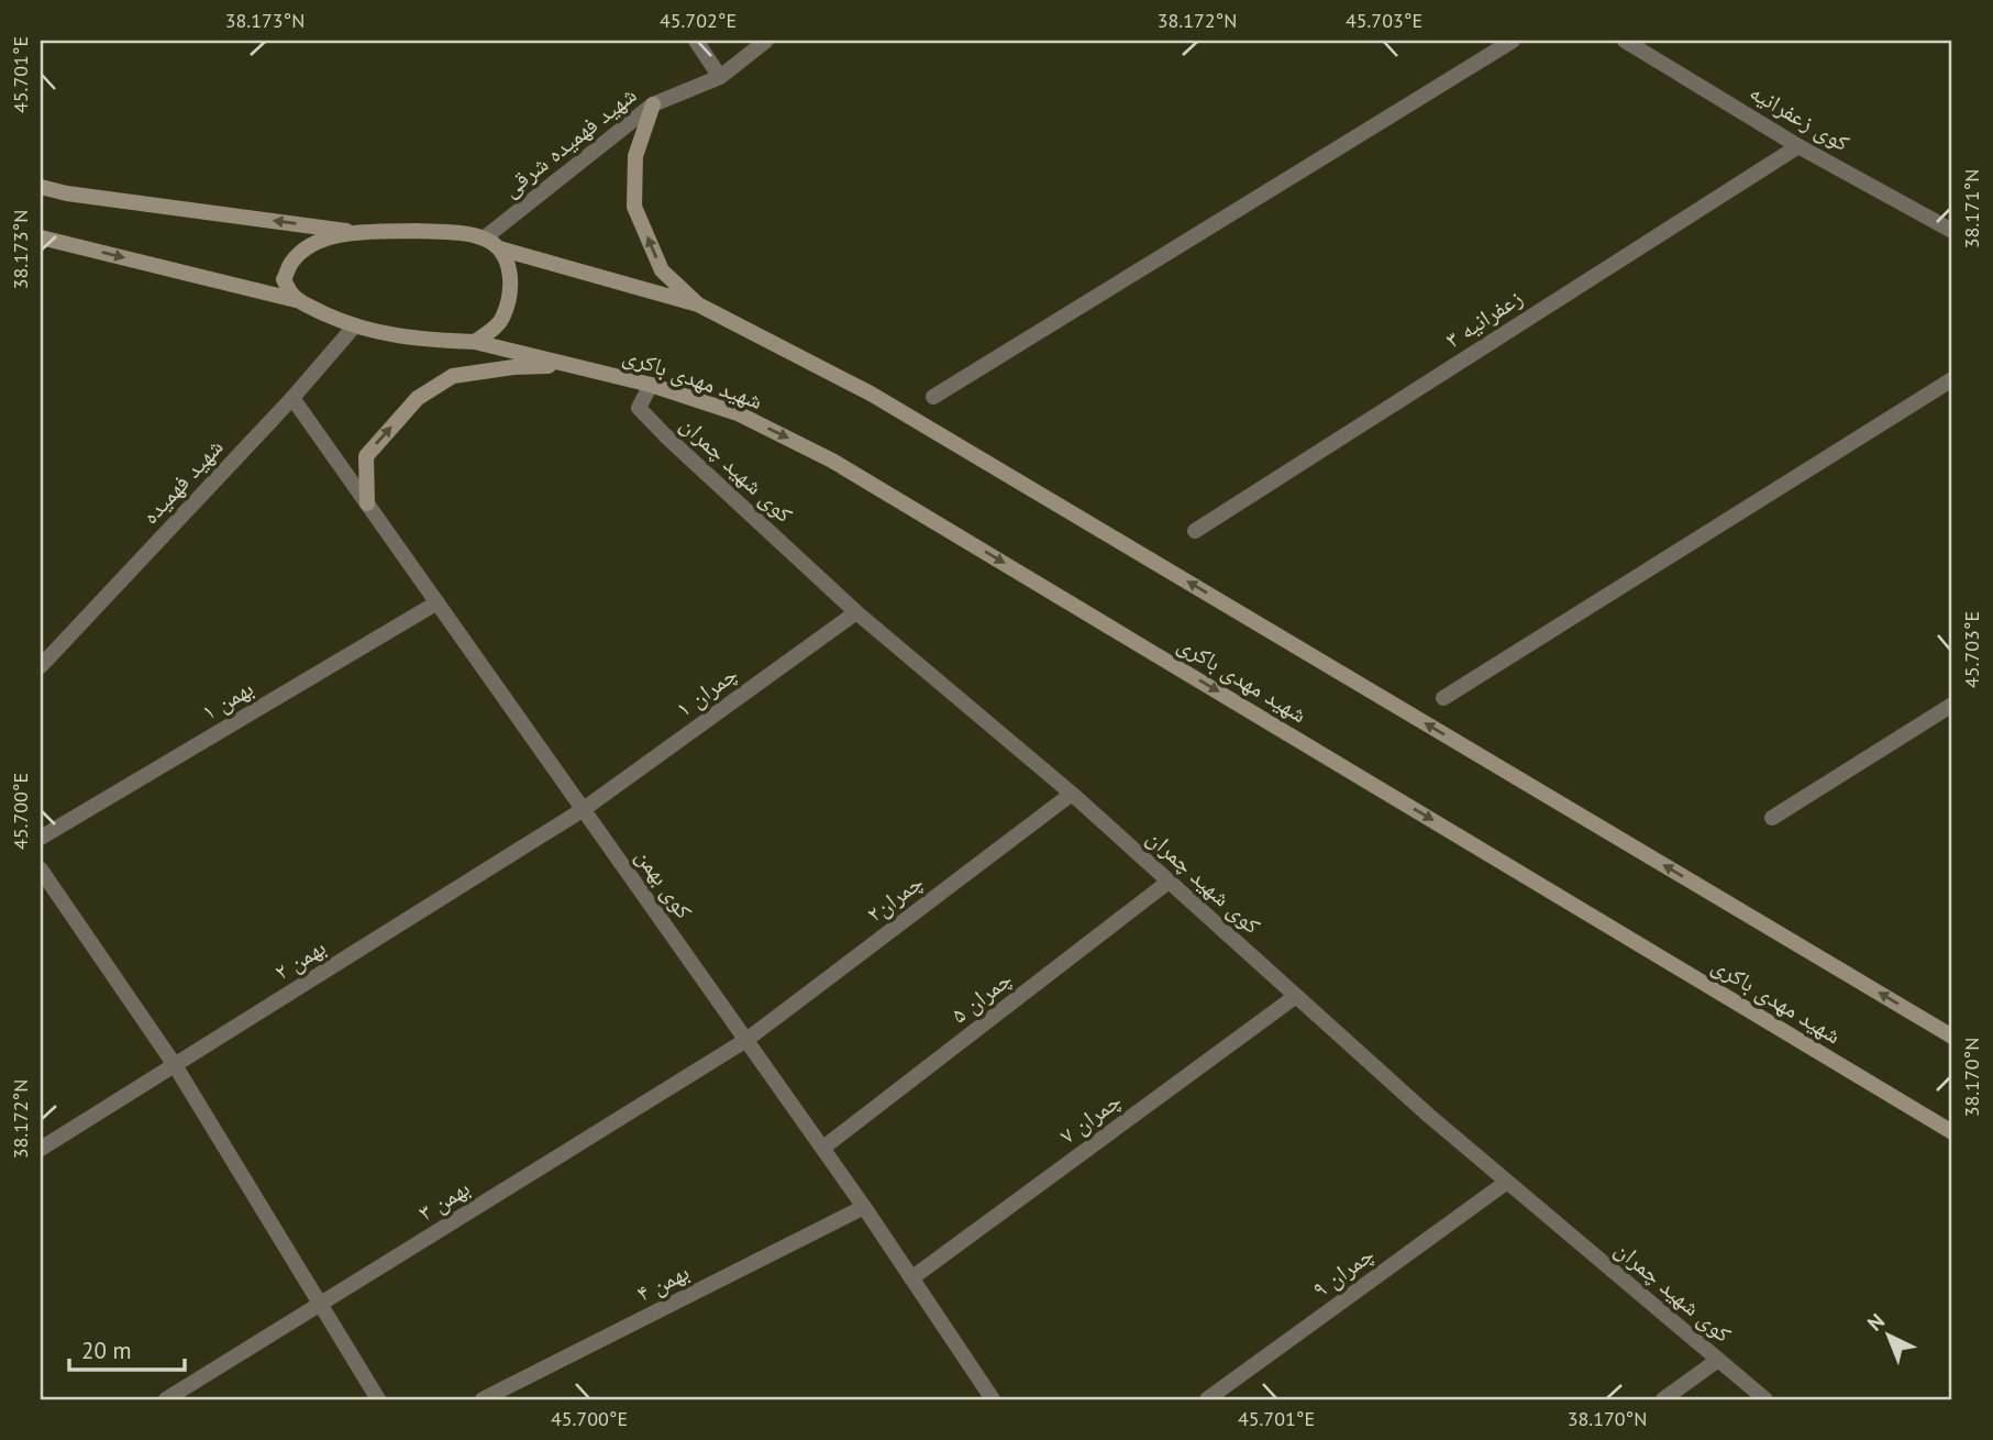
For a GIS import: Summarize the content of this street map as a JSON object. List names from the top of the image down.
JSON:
{
  "streets": {
    "main road": ["شهید مهدی باکری"],
    "street": [
      "کوی زعفرانیه",
      "شهید فهمیده شرقی",
      "زعفرانیه ۳",
      "کوی شهید چمران",
      "شهید فهمیده",
      "چمران ۱",
      "بهمن ۱",
      "کوی بهمن",
      "چمران۲",
      "بهمن ۲",
      "چمران ۵",
      "چمران ۷",
      "بهمن ۳",
      "چمران ۹",
      "بهمن ۴"
    ]
  },
  "crossings": [
    ["کوی زعفرانیه", "زعفرانیه ۳"],
    ["شهید مهدی باکری", "کوی شهید چمران"],
    ["شهید مهدی باکری", "شهید فهمیده"],
    ["کوی شهید چمران", "چمران ۱"],
    ["کوی شهید چمران", "چمران۲"],
    ["کوی شهید چمران", "چمران ۵"],
    ["کوی شهید چمران", "چمران ۷"],
    ["کوی شهید چمران", "چمران ۹"],
    ["شهید فهمیده", "کوی بهمن"],
    ["چمران ۱", "کوی بهمن"],
    ["چمران ۱", "بهمن ۲"],
    ["بهمن ۱", "کوی بهمن"],
    ["کوی بهمن", "چمران۲"],
    ["کوی بهمن", "بهمن ۲"],
    ["کوی بهمن", "چمران ۵"],
    ["کوی بهمن", "چمران ۷"],
    ["کوی بهمن", "بهمن ۳"],
    ["کوی بهمن", "بهمن ۴"],
    ["چمران۲", "بهمن ۳"]
  ],
  "scale_bar": "20 m",
  "north": "top left",
  "coordinates": [
    "38.173°N",
    "45.702°E",
    "38.172°N",
    "45.703°E",
    "45.701°E",
    "38.171°N",
    "45.700°E",
    "38.170°N"
  ]
}
